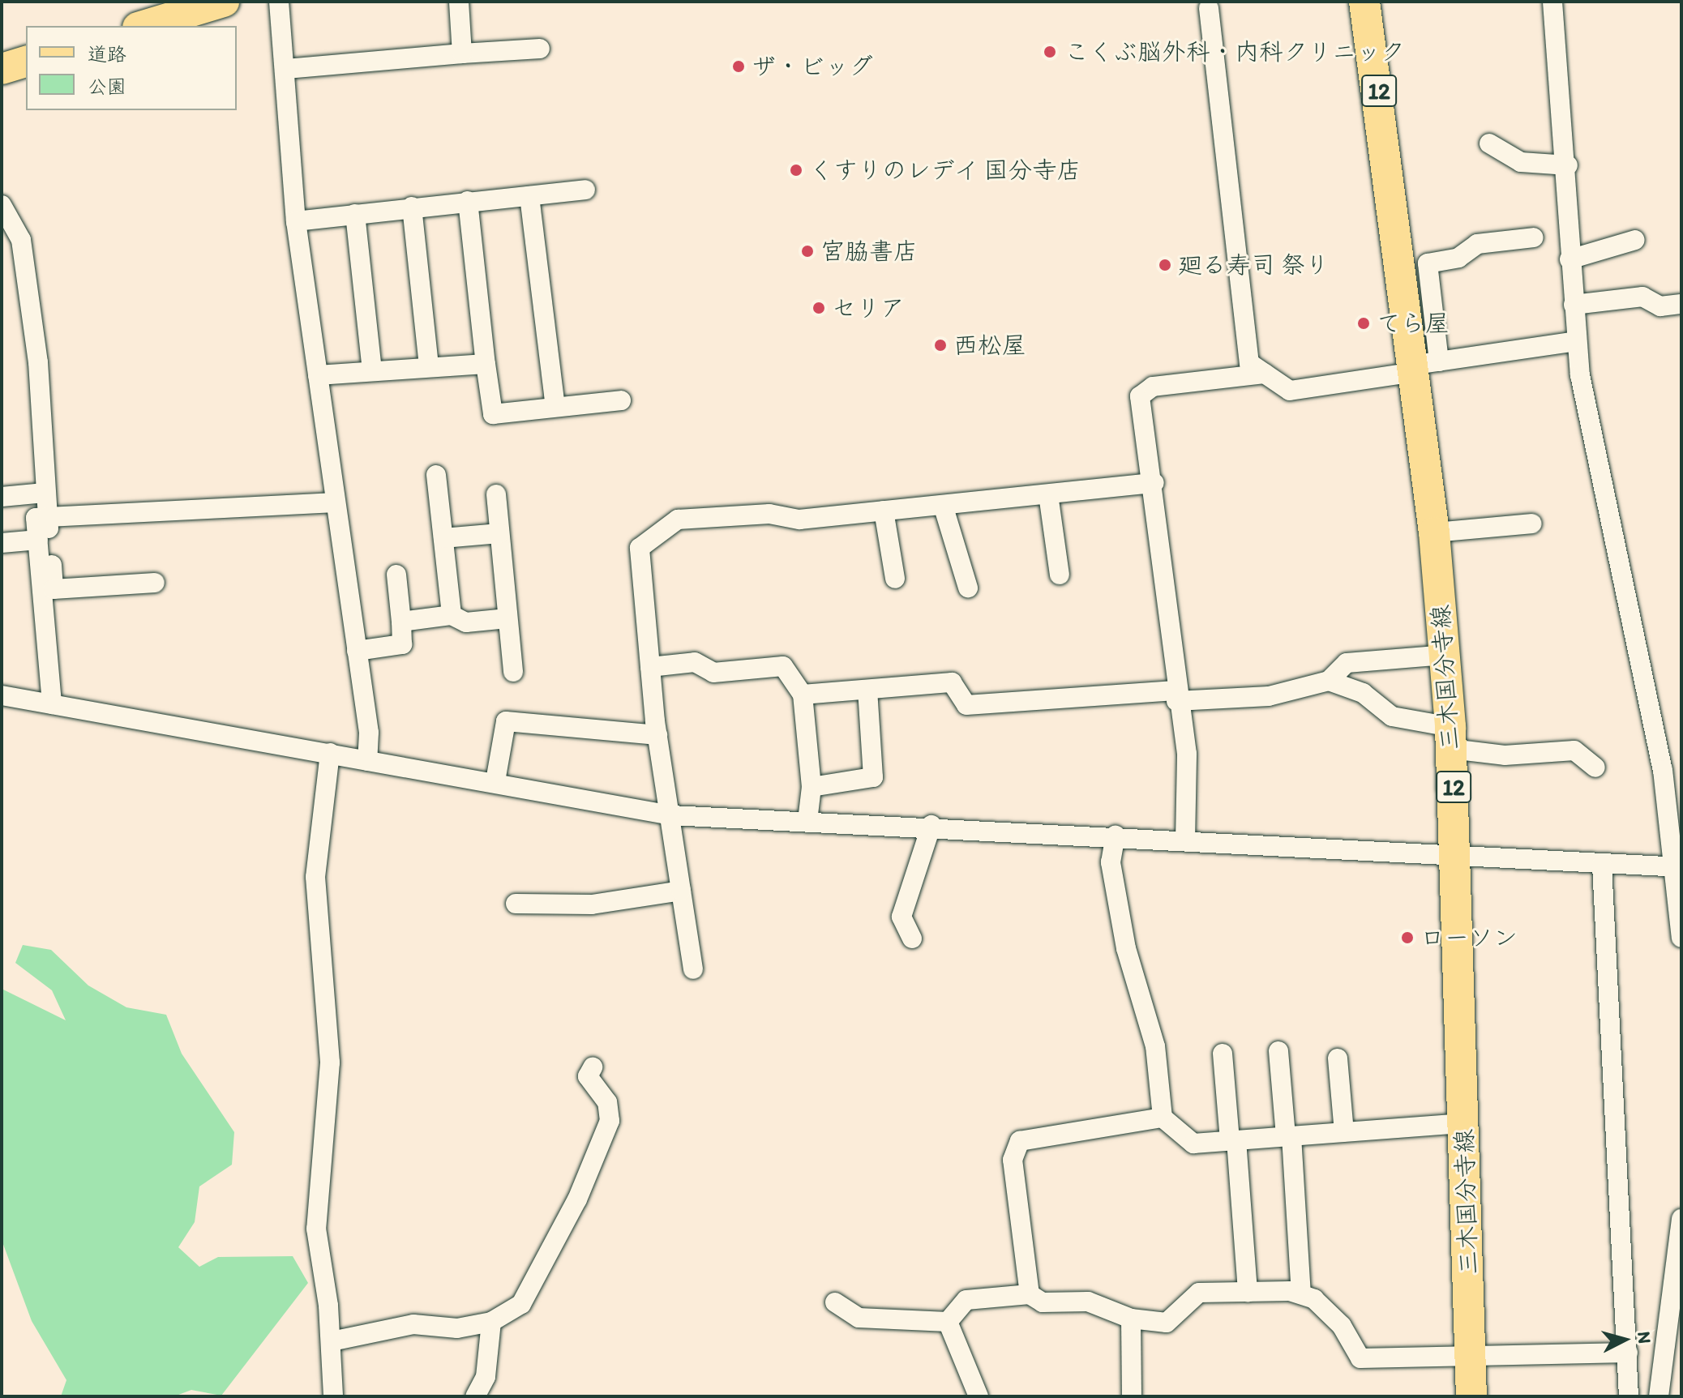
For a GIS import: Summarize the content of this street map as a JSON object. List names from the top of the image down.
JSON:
{
  "streets": {
    "main road": ["12", "三木国分寺線"]
  },
  "places": [
    "こくぶ脳外科・内科クリニック",
    "ザ・ビッグ",
    "くすりのレデイ 国分寺店",
    "宮脇書店",
    "廻る寿司 祭り",
    "セリア",
    "てら屋",
    "西松屋",
    "ローソン"
  ],
  "legend": ["道路", "公園"],
  "north": "right"
}
